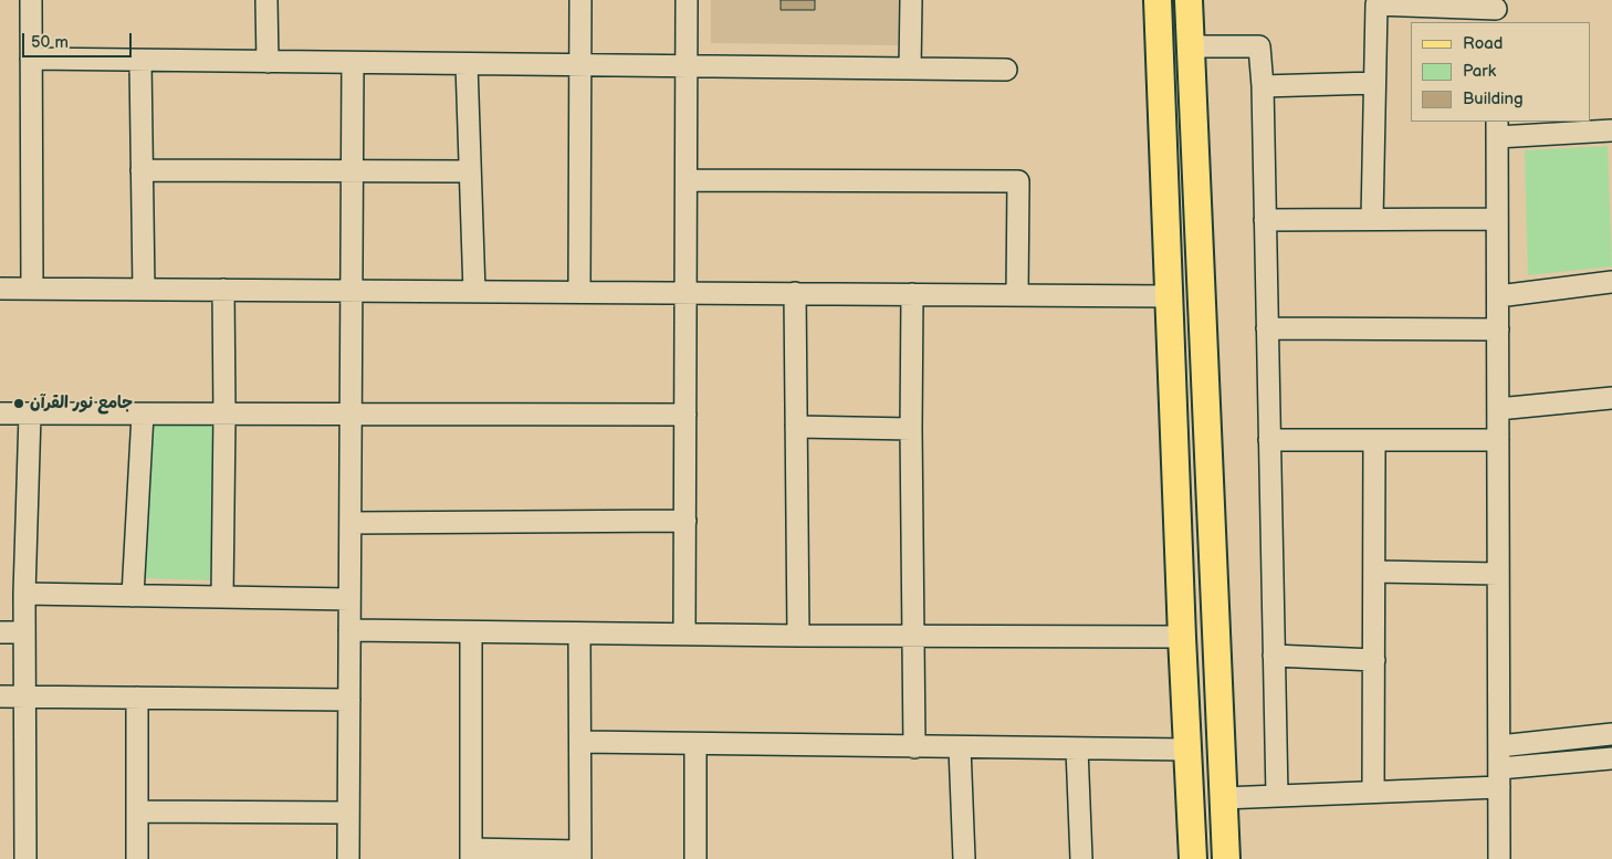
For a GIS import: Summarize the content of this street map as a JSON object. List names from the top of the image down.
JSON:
{
  "places": ["جامع نور القرآن"],
  "legend": ["Road", "Park", "Building"],
  "scale_bar": "50 m"
}
